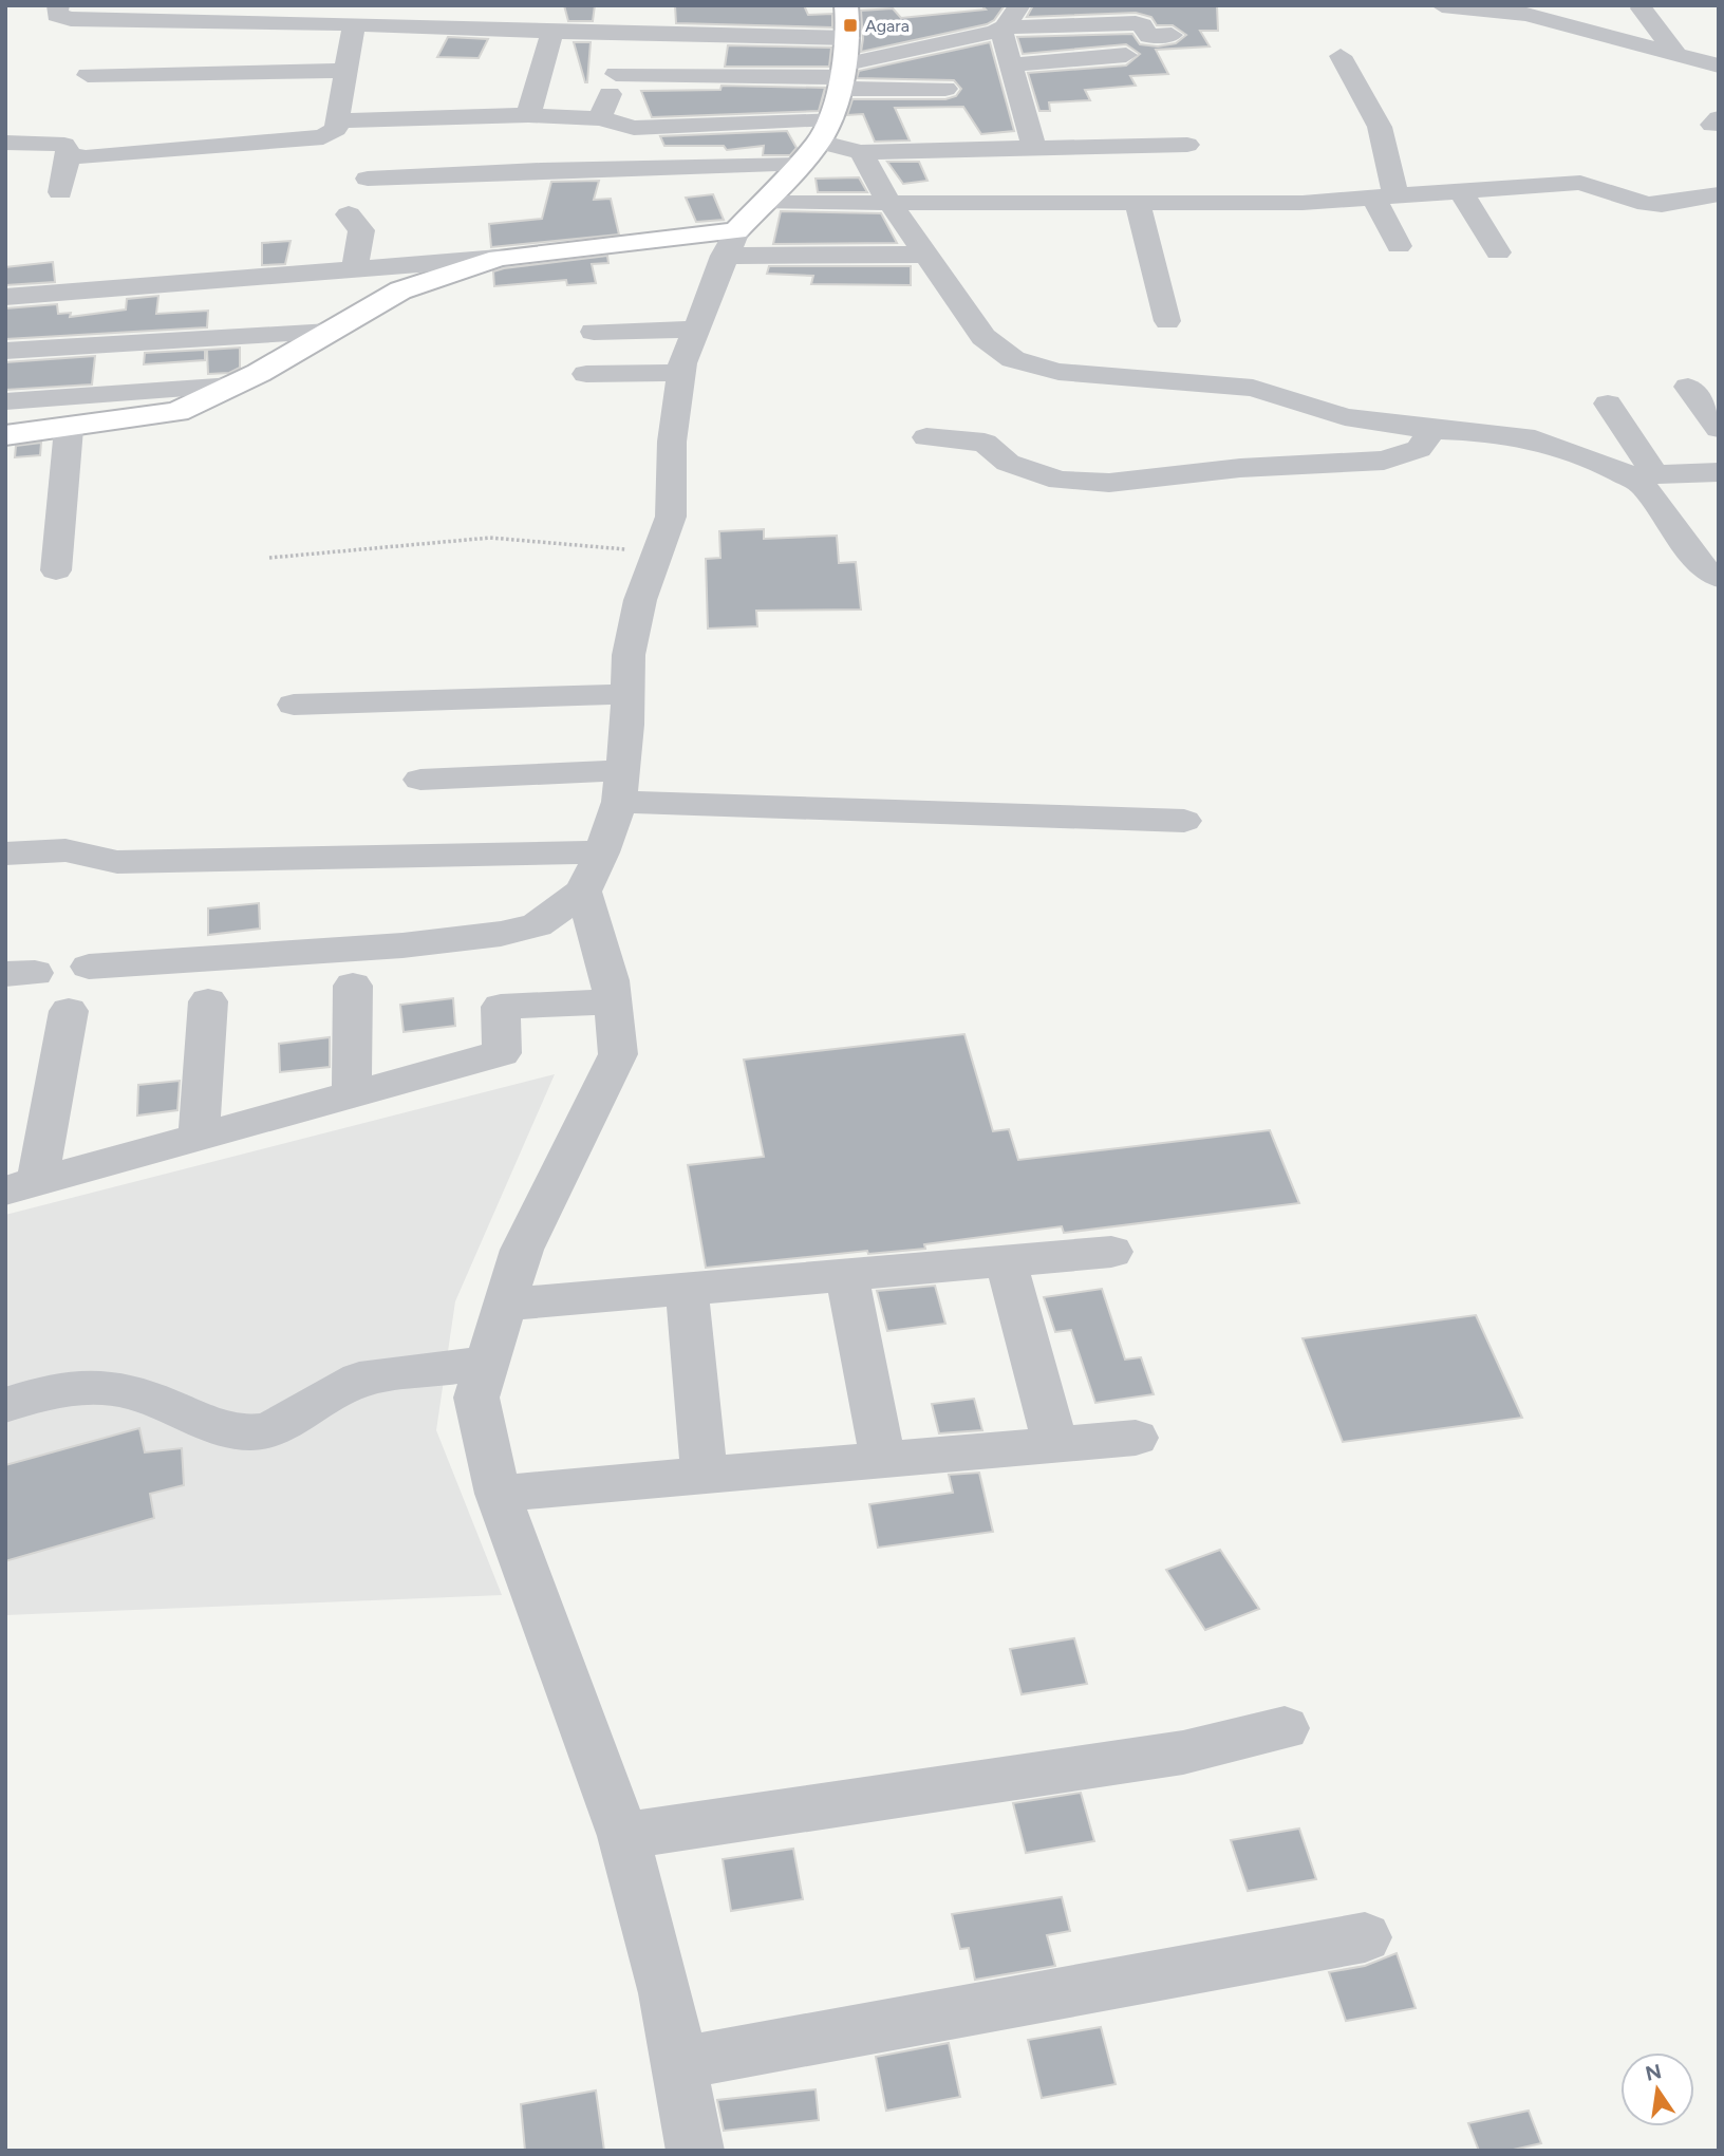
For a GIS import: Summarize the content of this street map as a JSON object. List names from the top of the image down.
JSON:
{
  "places": {
    "transit": ["Agara"]
  },
  "north": "top"
}
